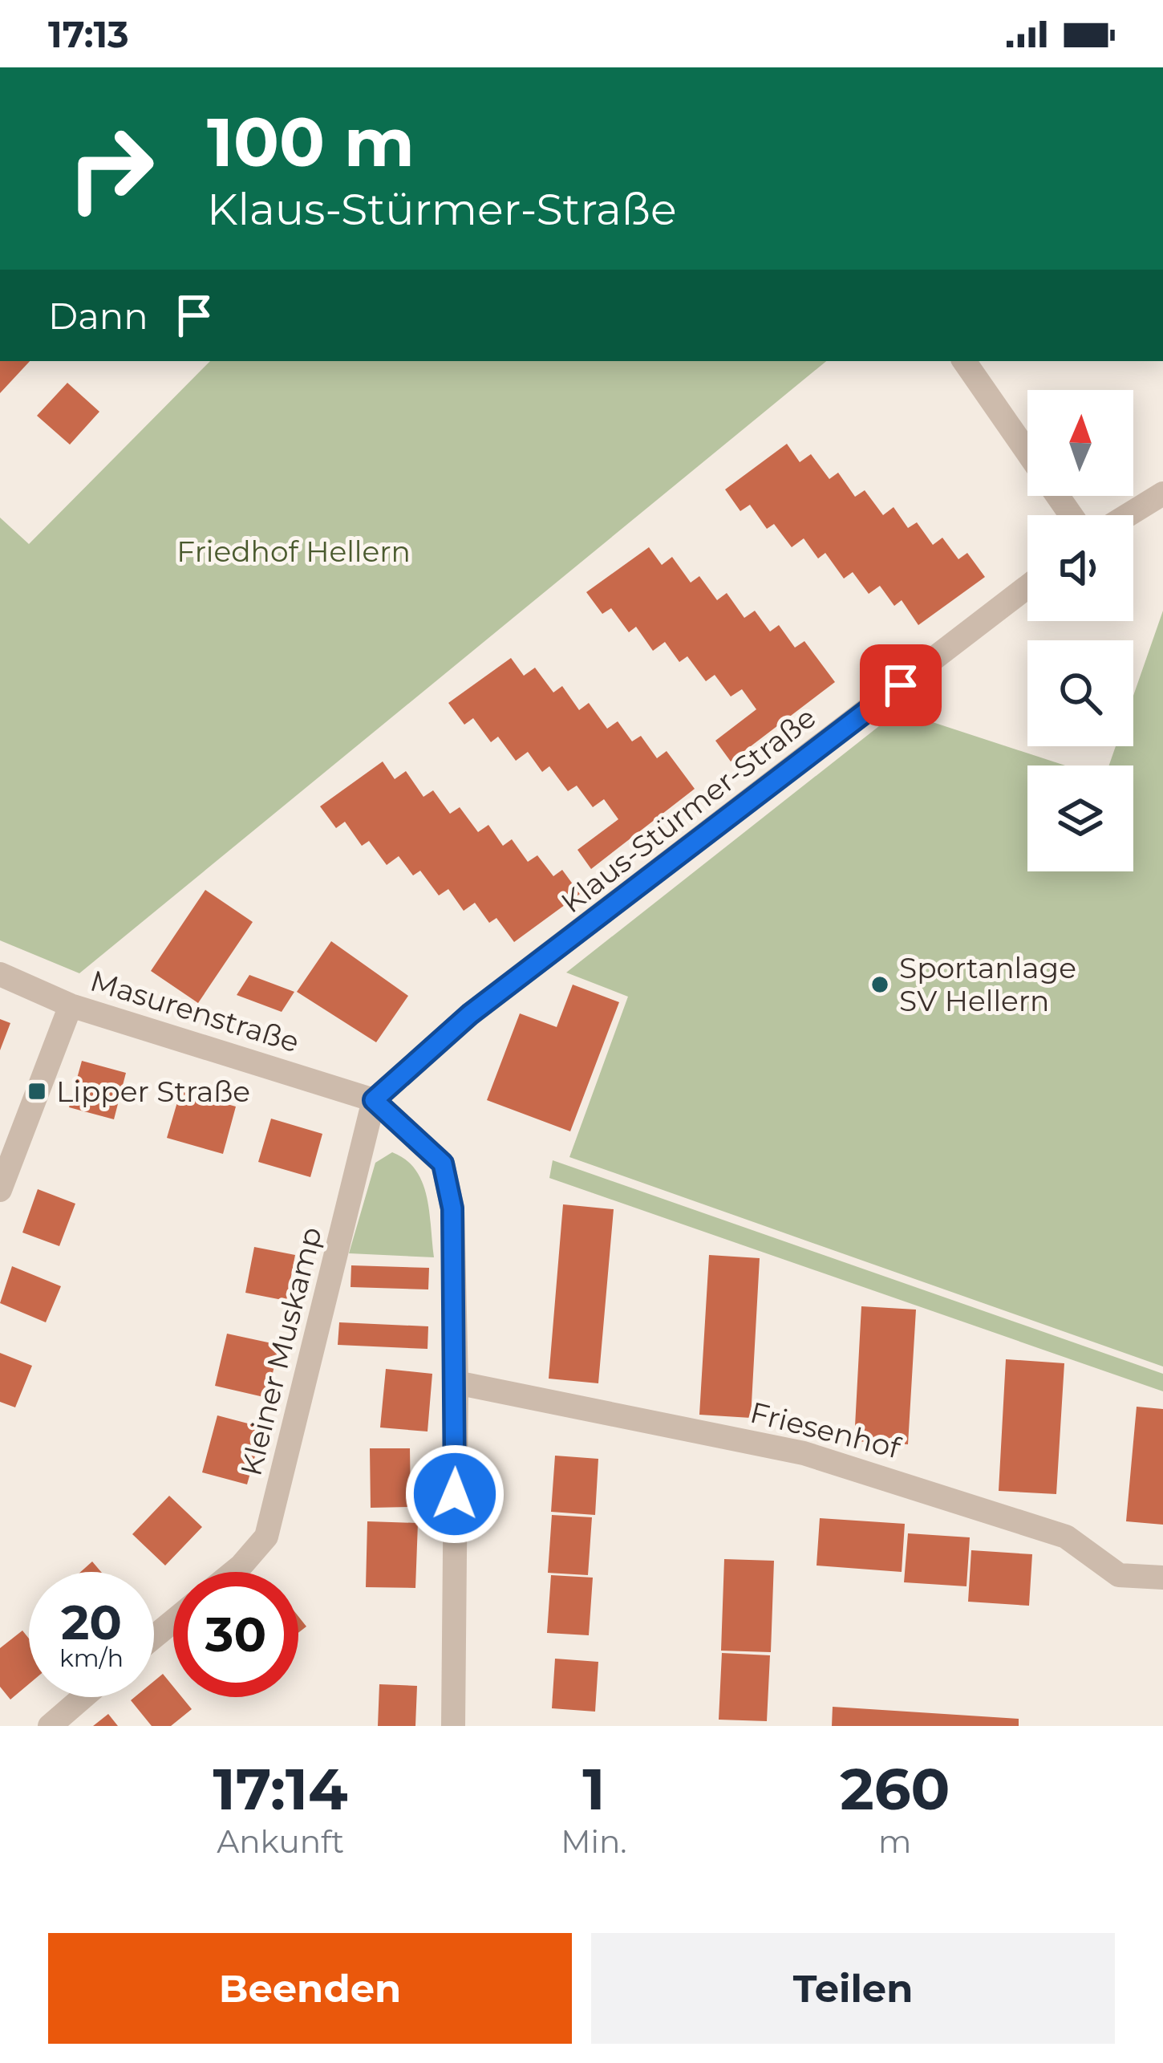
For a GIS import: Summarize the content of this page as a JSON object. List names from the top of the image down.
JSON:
{
  "streets": {
    "street": [
      "Klaus-Stürmer-Straße",
      "Masurenstraße",
      "Kleiner Muskamp",
      "Friesenhof"
    ]
  },
  "crossings": [
    ["Klaus-Stürmer-Straße", "Masurenstraße"],
    ["Klaus-Stürmer-Straße", "Kleiner Muskamp"],
    ["Masurenstraße", "Kleiner Muskamp"]
  ],
  "parks": ["Friedhof Hellern"],
  "places": {
    "other": ["Sportanlage SV Hellern"],
    "transit": ["Lipper Straße"]
  },
  "north": "top",
  "page": {
    "status": "17:13",
    "turn": ["100 m", "Klaus-Stürmer-Straße"],
    "then": "Dann",
    "speed": "20 km/h",
    "limit": "30",
    "eta": [
      "17:14",
      "Ankunft",
      "1",
      "Min.",
      "260",
      "m"
    ],
    "buttons": ["Beenden", "Teilen"]
  }
}
